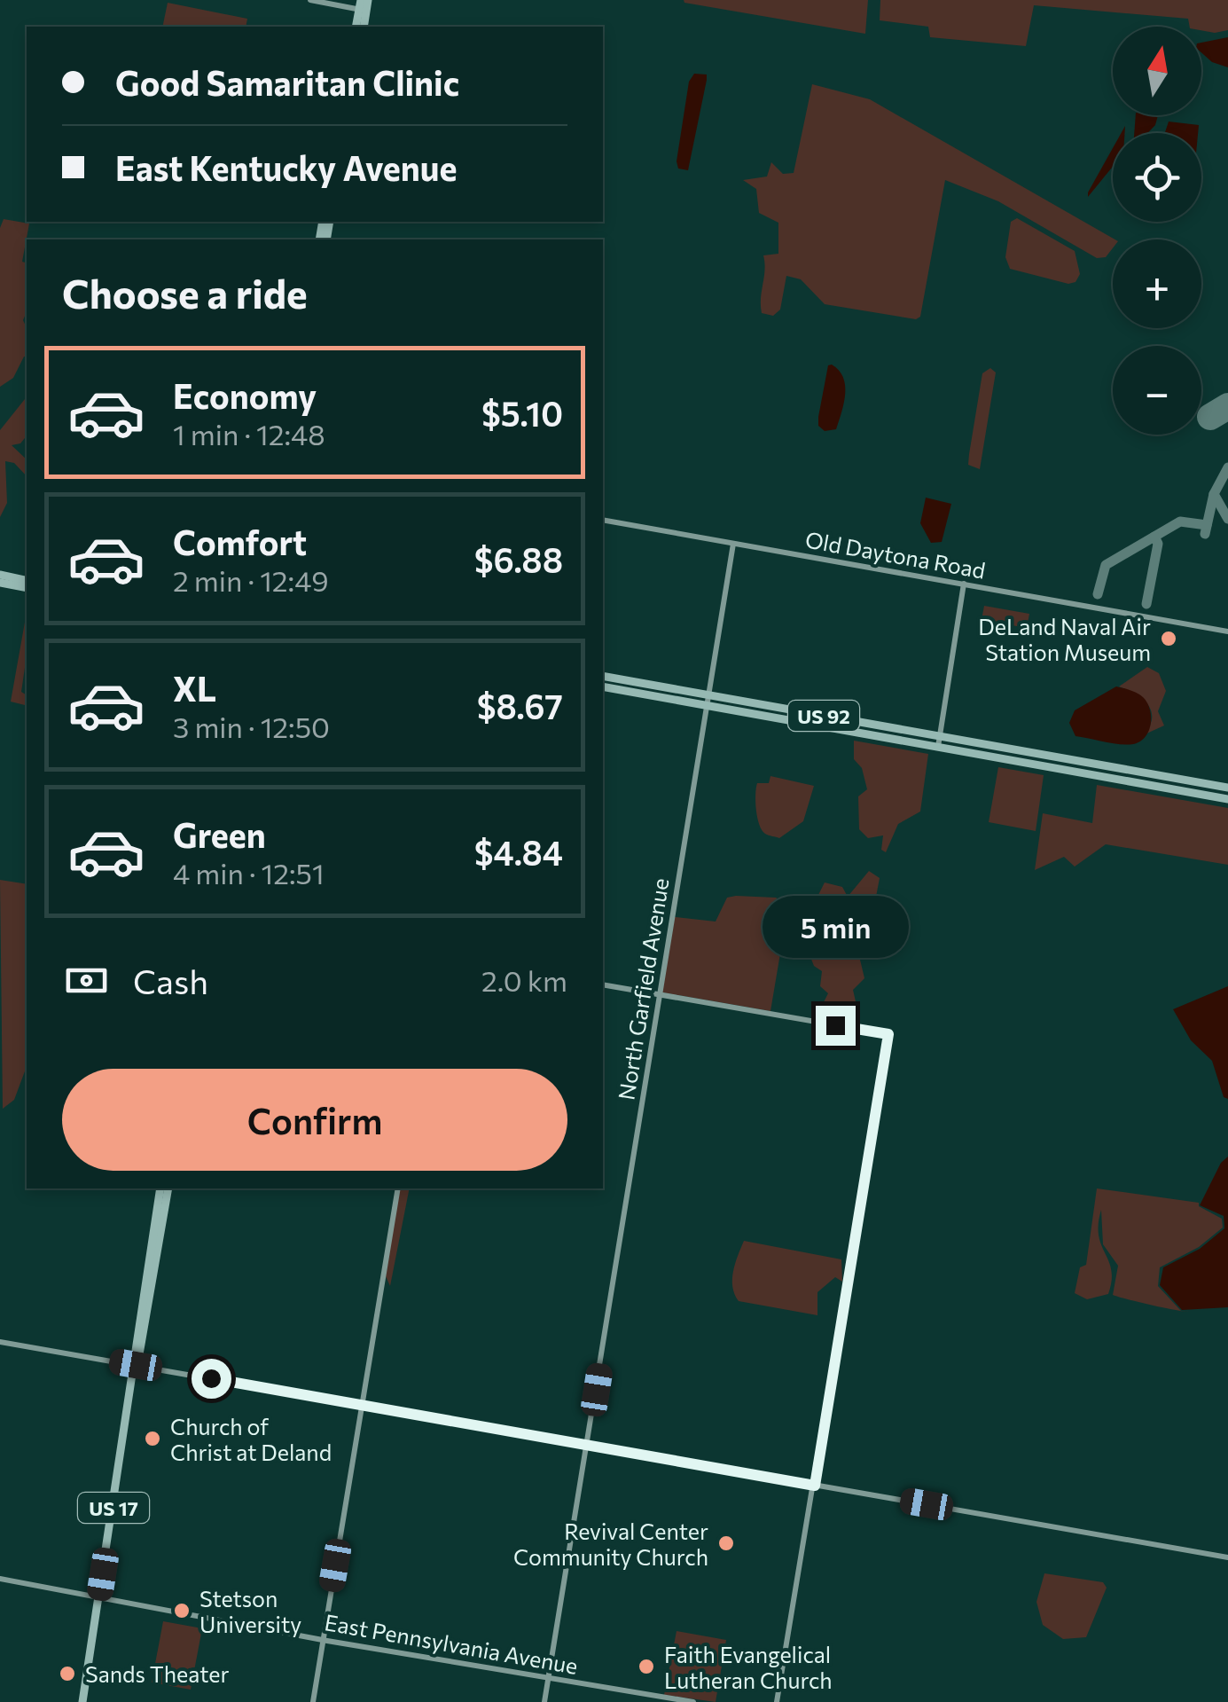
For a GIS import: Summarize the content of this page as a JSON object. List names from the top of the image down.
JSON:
{
  "streets": {
    "main road": ["US 92", "US 17"],
    "street": ["Old Daytona Road", "North Garfield Avenue", "East Pennsylvania Avenue"]
  },
  "crossings": [
    ["Old Daytona Road", "North Garfield Avenue"],
    ["US 92", "North Garfield Avenue"],
    ["North Garfield Avenue", "East Pennsylvania Avenue"],
    ["US 17", "East Pennsylvania Avenue"]
  ],
  "places": [
    "DeLand Naval Air Station Museum",
    "Church of Christ at Deland",
    "Revival Center Community Church",
    "Stetson University",
    "Faith Evangelical Lutheran Church",
    "Sands Theater"
  ],
  "north": "top",
  "page": {
    "map_buttons": ["+", "−"],
    "banner": ["Good Samaritan Clinic", "East Kentucky Avenue"],
    "heading": "Choose a ride",
    "list": [
      {
        "name": "Economy",
        "note": "1 min · 12:48",
        "value": "$5.10"
      },
      {
        "name": "Comfort",
        "note": "2 min · 12:49",
        "value": "$6.88"
      },
      {
        "name": "XL",
        "note": "3 min · 12:50",
        "value": "$8.67"
      },
      {
        "name": "Green",
        "note": "4 min · 12:51",
        "value": "$4.84"
      }
    ],
    "bubble": "5 min",
    "pay": ["Cash", "2.0 km"],
    "buttons": "Confirm"
  }
}
